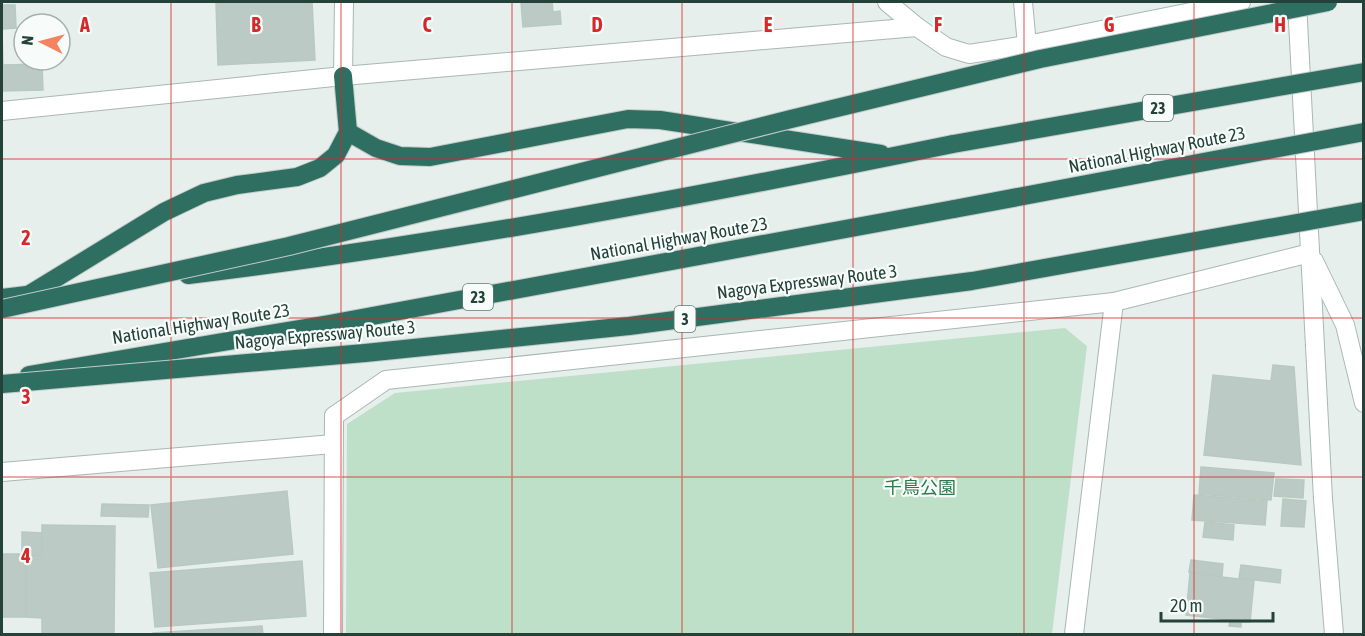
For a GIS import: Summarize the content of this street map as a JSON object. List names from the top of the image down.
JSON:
{
  "streets": {
    "highway": [
      "23",
      "National Highway Route 23",
      "Nagoya Expressway Route 3",
      "3"
    ]
  },
  "parks": ["千鳥公園"],
  "scale_bar": "20 m",
  "north": "left",
  "grid": {
    "columns": [
      "A",
      "B",
      "C",
      "D",
      "E",
      "F",
      "G",
      "H"
    ],
    "rows": ["2", "3", "4"]
  }
}
